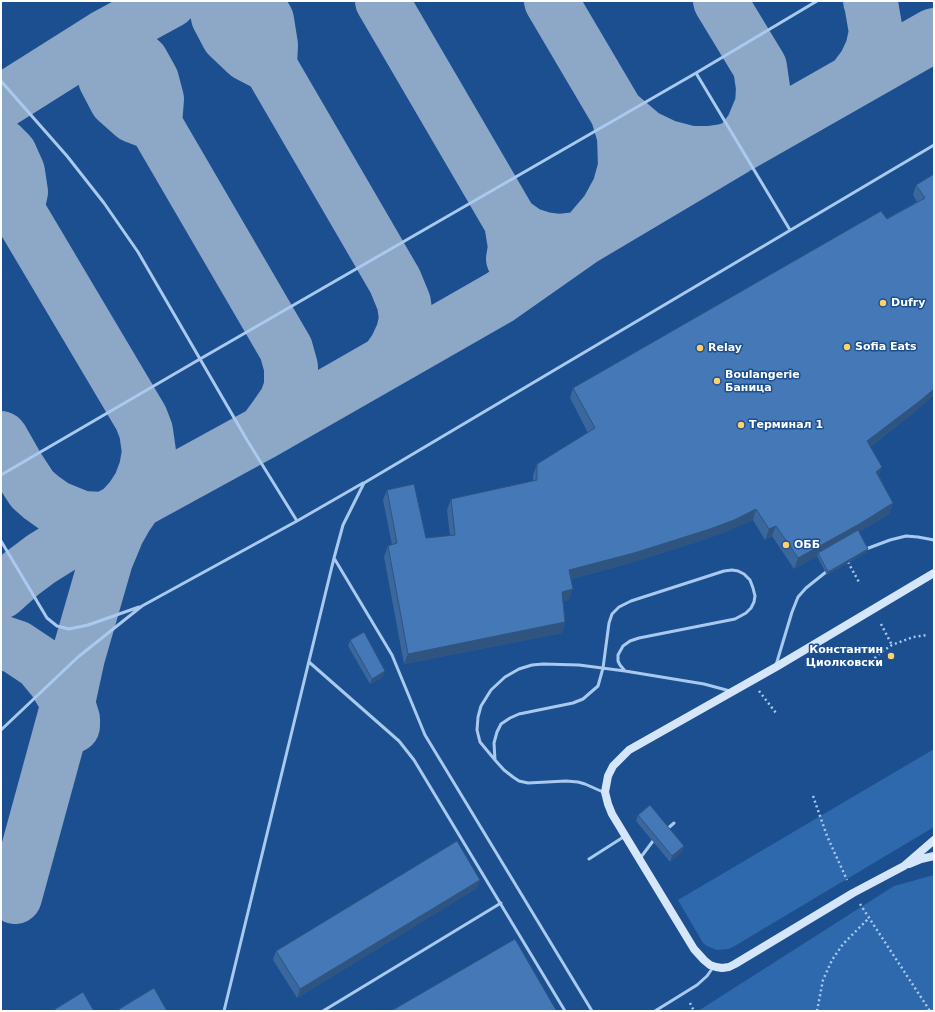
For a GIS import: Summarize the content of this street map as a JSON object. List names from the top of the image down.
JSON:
{
  "places": [
    "Dufry",
    "Sofia Eats",
    "Relay",
    "Boulangerie Баница",
    "Терминал 1",
    "ОББ",
    "Константин Циолковски"
  ]
}
